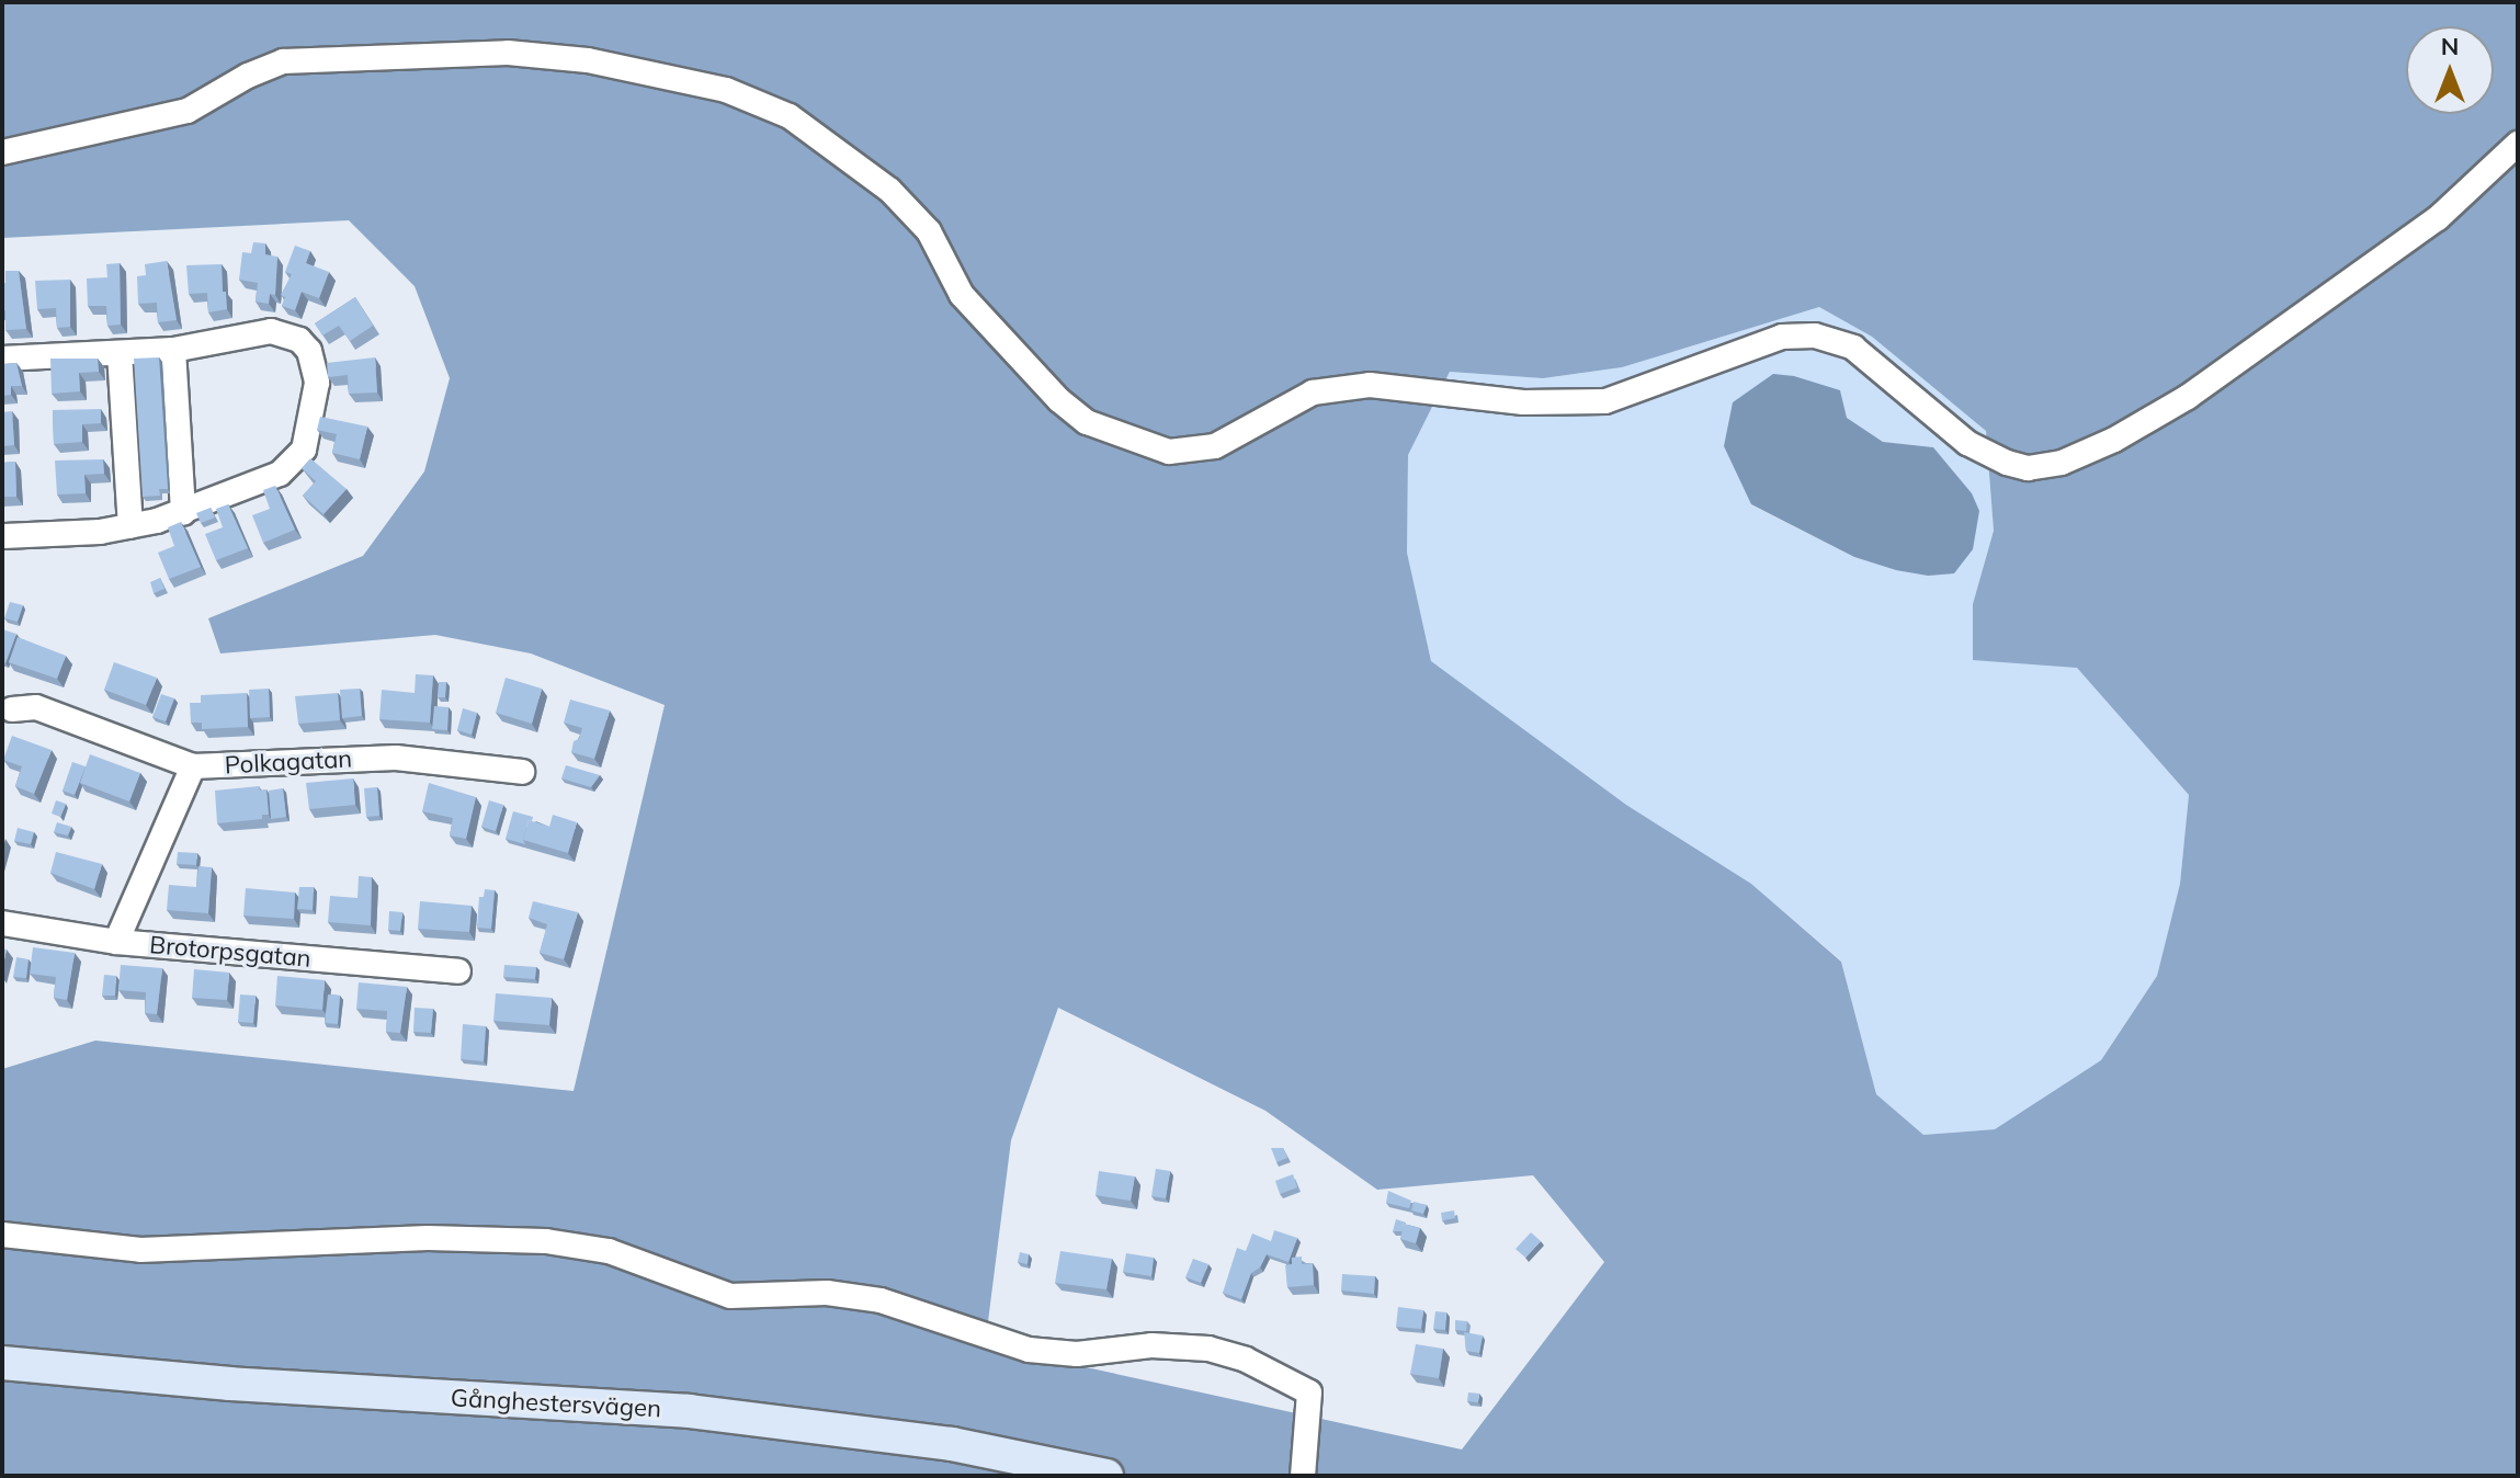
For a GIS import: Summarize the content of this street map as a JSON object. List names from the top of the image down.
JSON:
{
  "streets": {
    "street": ["Polkagatan", "Brotorpsgatan", "Gånghestersvägen"]
  },
  "crossings": [
    ["Polkagatan", "Brotorpsgatan"]
  ],
  "north": "top"
}
